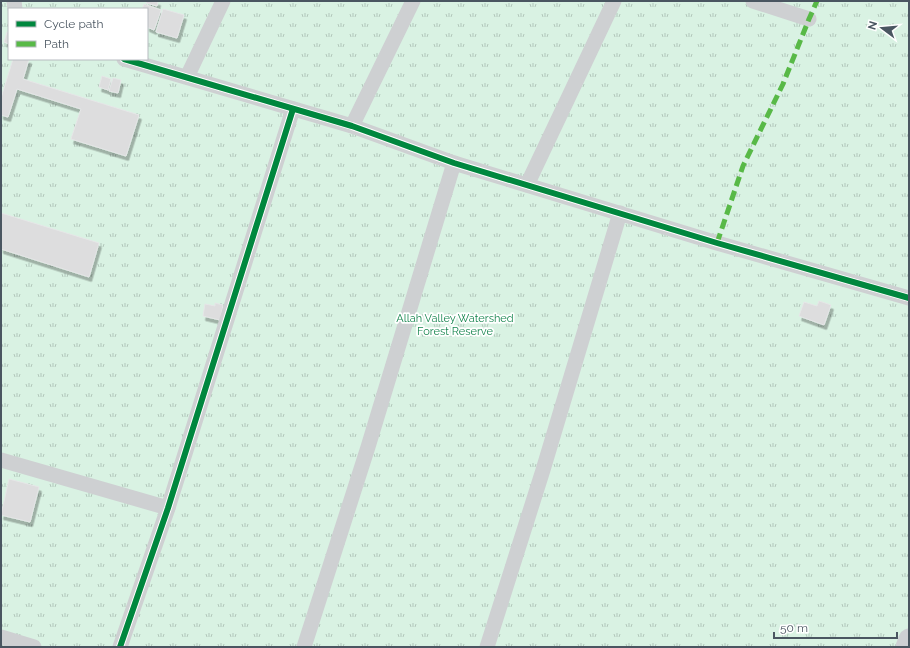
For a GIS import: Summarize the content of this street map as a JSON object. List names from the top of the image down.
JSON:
{
  "parks": ["Allah Valley Watershed Forest Reserve"],
  "legend": ["Cycle path", "Path"],
  "scale_bar": "50 m",
  "north": "left"
}
